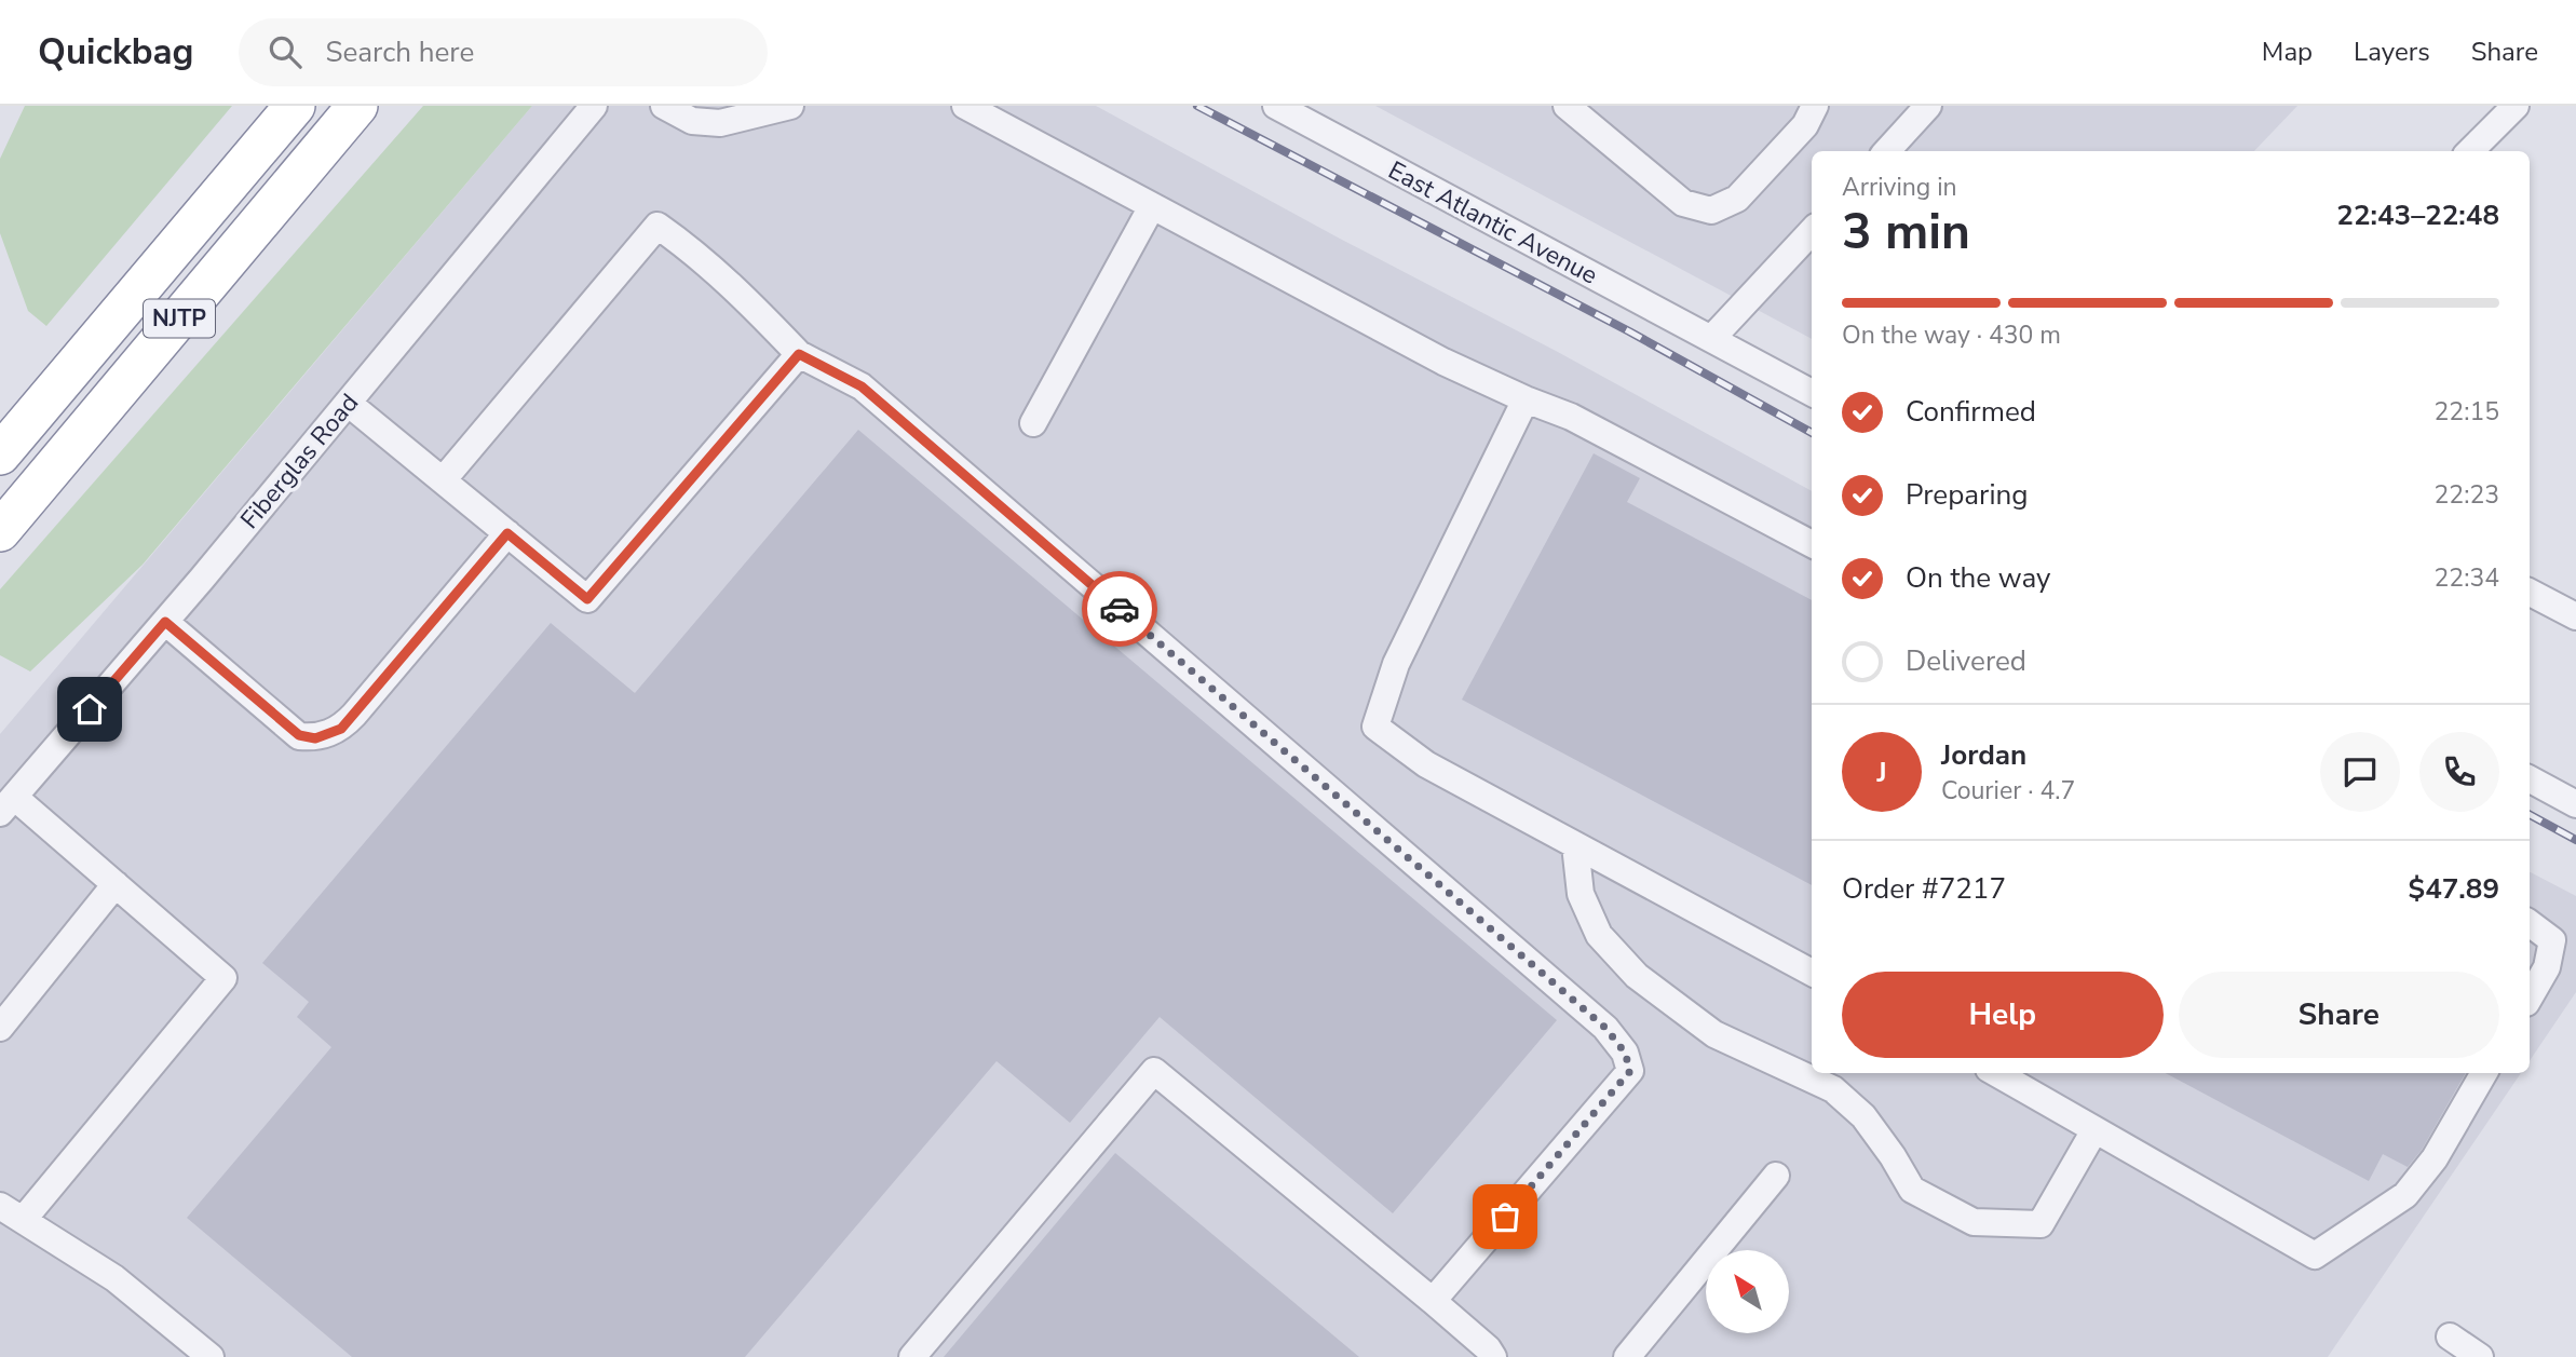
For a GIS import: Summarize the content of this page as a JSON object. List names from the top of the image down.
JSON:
{
  "streets": {
    "highway": ["NJTP"],
    "street": ["East Atlantic Avenue", "Fiberglas Road"]
  },
  "north": "top left",
  "page": {
    "header": "Quickbag",
    "search": "Search here",
    "nav": ["Map", "Layers", "Share"],
    "heading": ["3 min", "Arriving in", "22:43–22:48"],
    "panel": [
      "Jordan",
      "Courier · 4.7",
      "Order #7217",
      "$47.89"
    ],
    "bar": "On the way · 430 m",
    "list": [
      ["Confirmed", "22:15"],
      ["Preparing", "22:23"],
      ["On the way", "22:34"],
      "Delivered"
    ],
    "round": "J",
    "buttons": ["Help", "Share"]
  }
}
